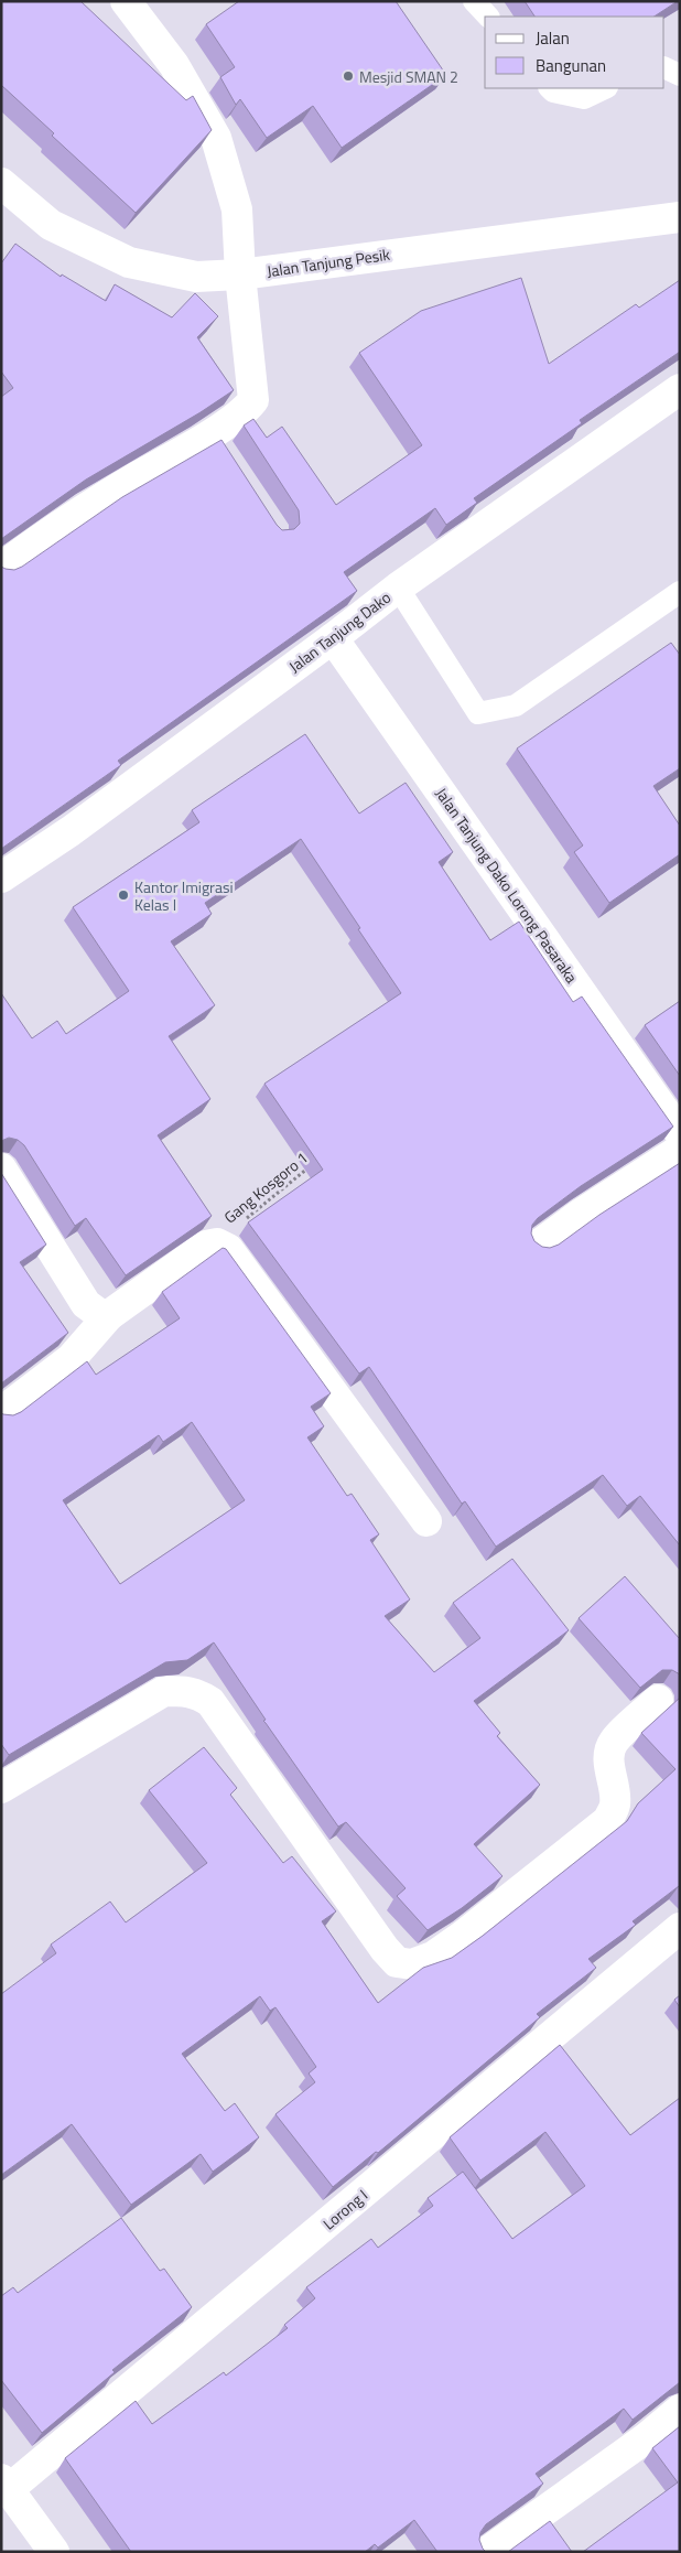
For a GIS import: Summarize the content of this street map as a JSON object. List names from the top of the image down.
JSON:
{
  "streets": {
    "street": [
      "Jalan Tanjung Pesik",
      "Jalan Tanjung Dako",
      "Jalan Tanjung Dako Lorong Pasaraka",
      "Lorong I"
    ],
    "path": ["Gang Kosgoro 1"]
  },
  "crossings": [
    ["Jalan Tanjung Dako", "Jalan Tanjung Dako Lorong Pasaraka"]
  ],
  "places": ["Mesjid SMAN 2", "Kantor Imigrasi Kelas I"],
  "legend": ["Jalan", "Bangunan"]
}
